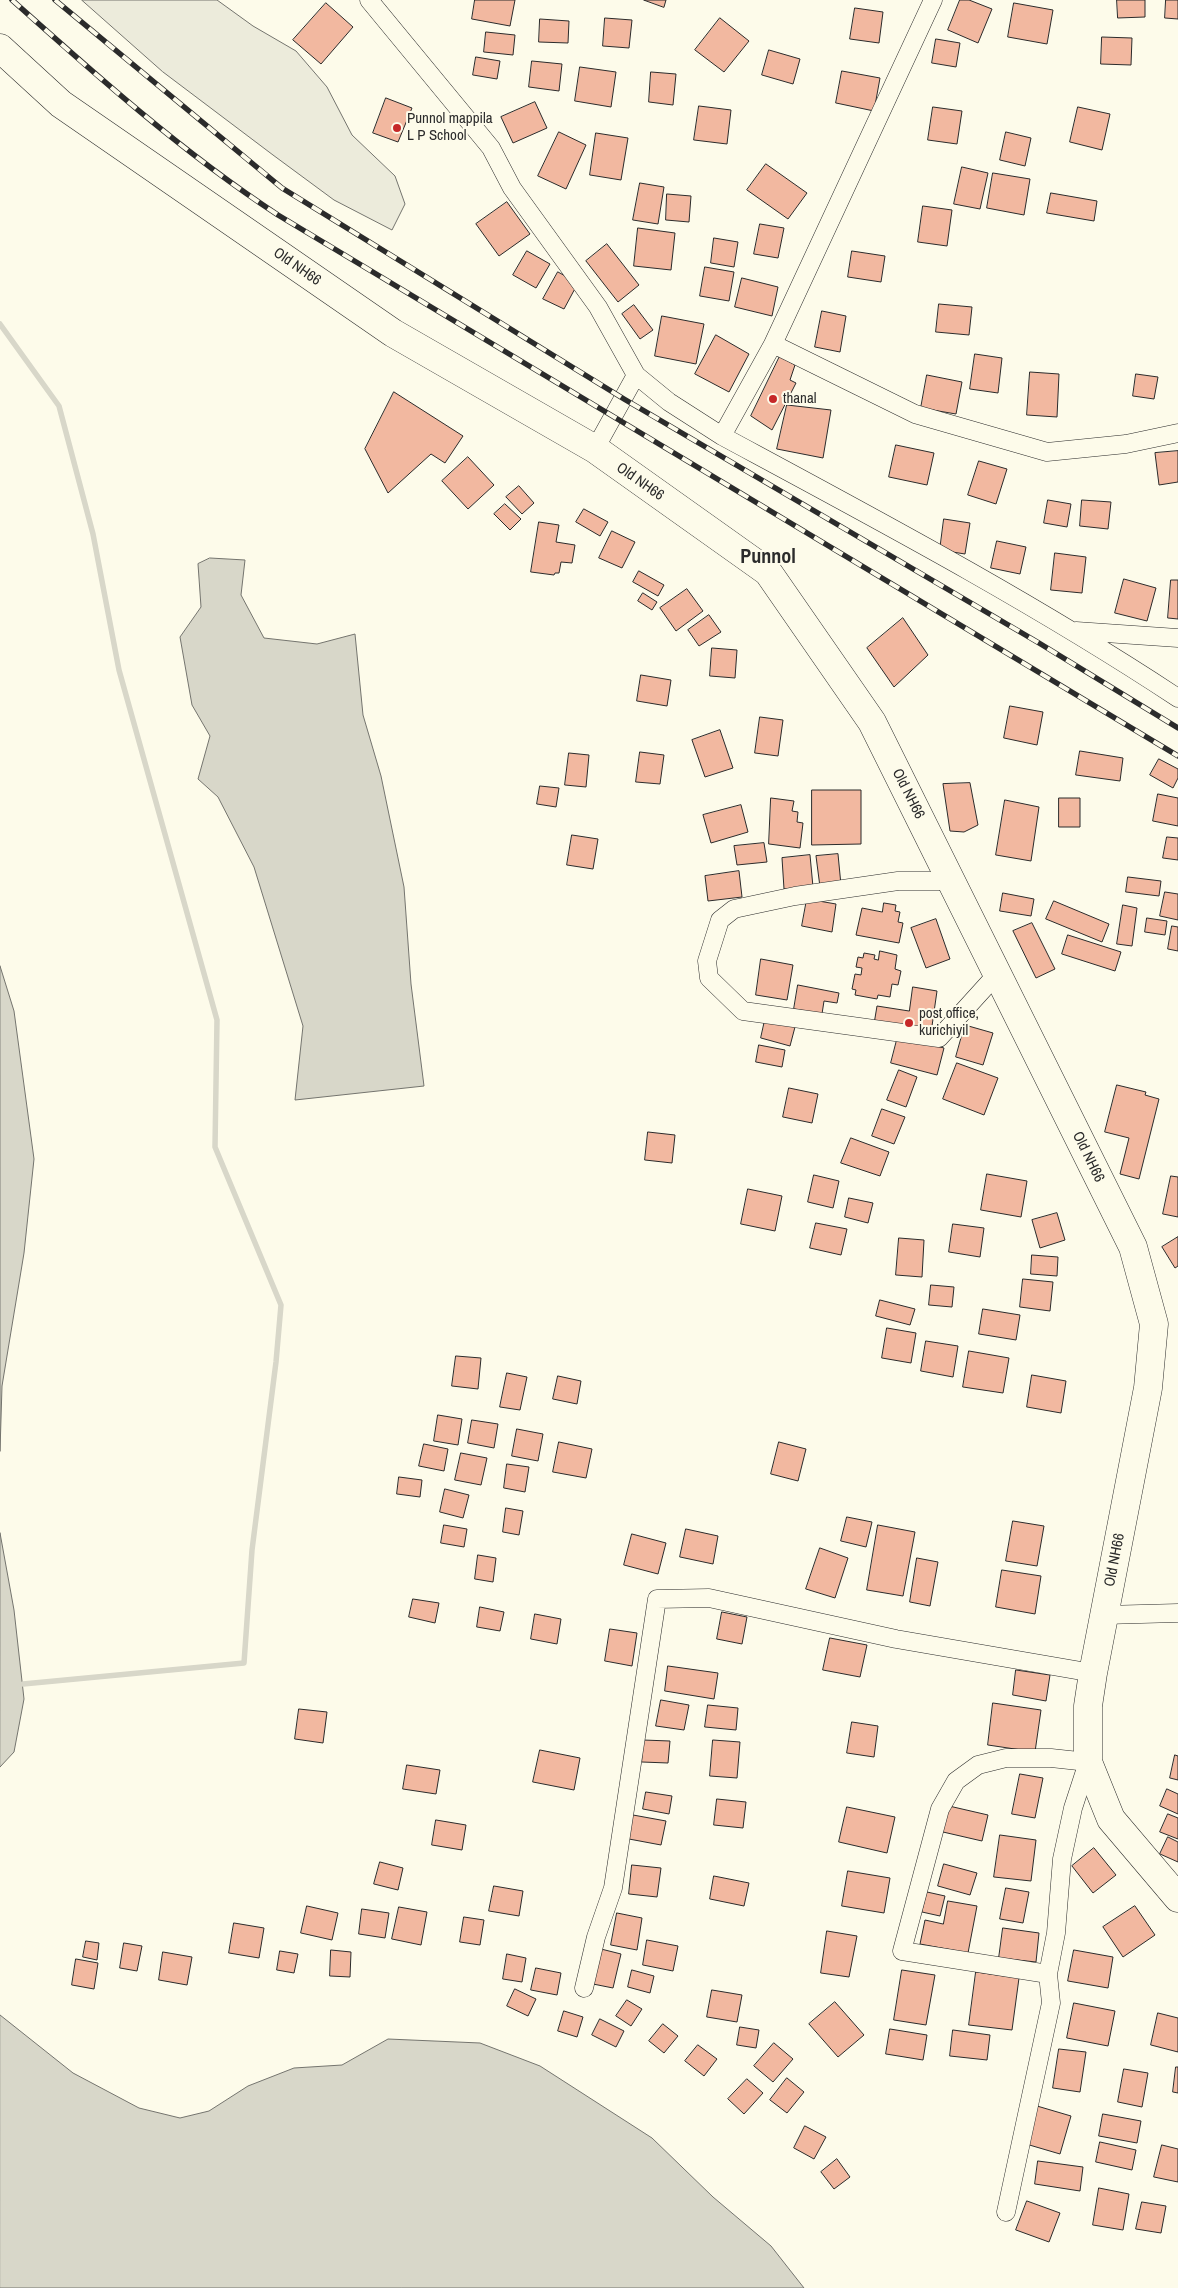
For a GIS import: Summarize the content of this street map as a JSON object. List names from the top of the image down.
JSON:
{
  "streets": {
    "main road": ["Old NH66"]
  },
  "districts": ["Punnol"],
  "places": ["Punnol mappila L P School", "thanal", "post office, kurichiyil"]
}
